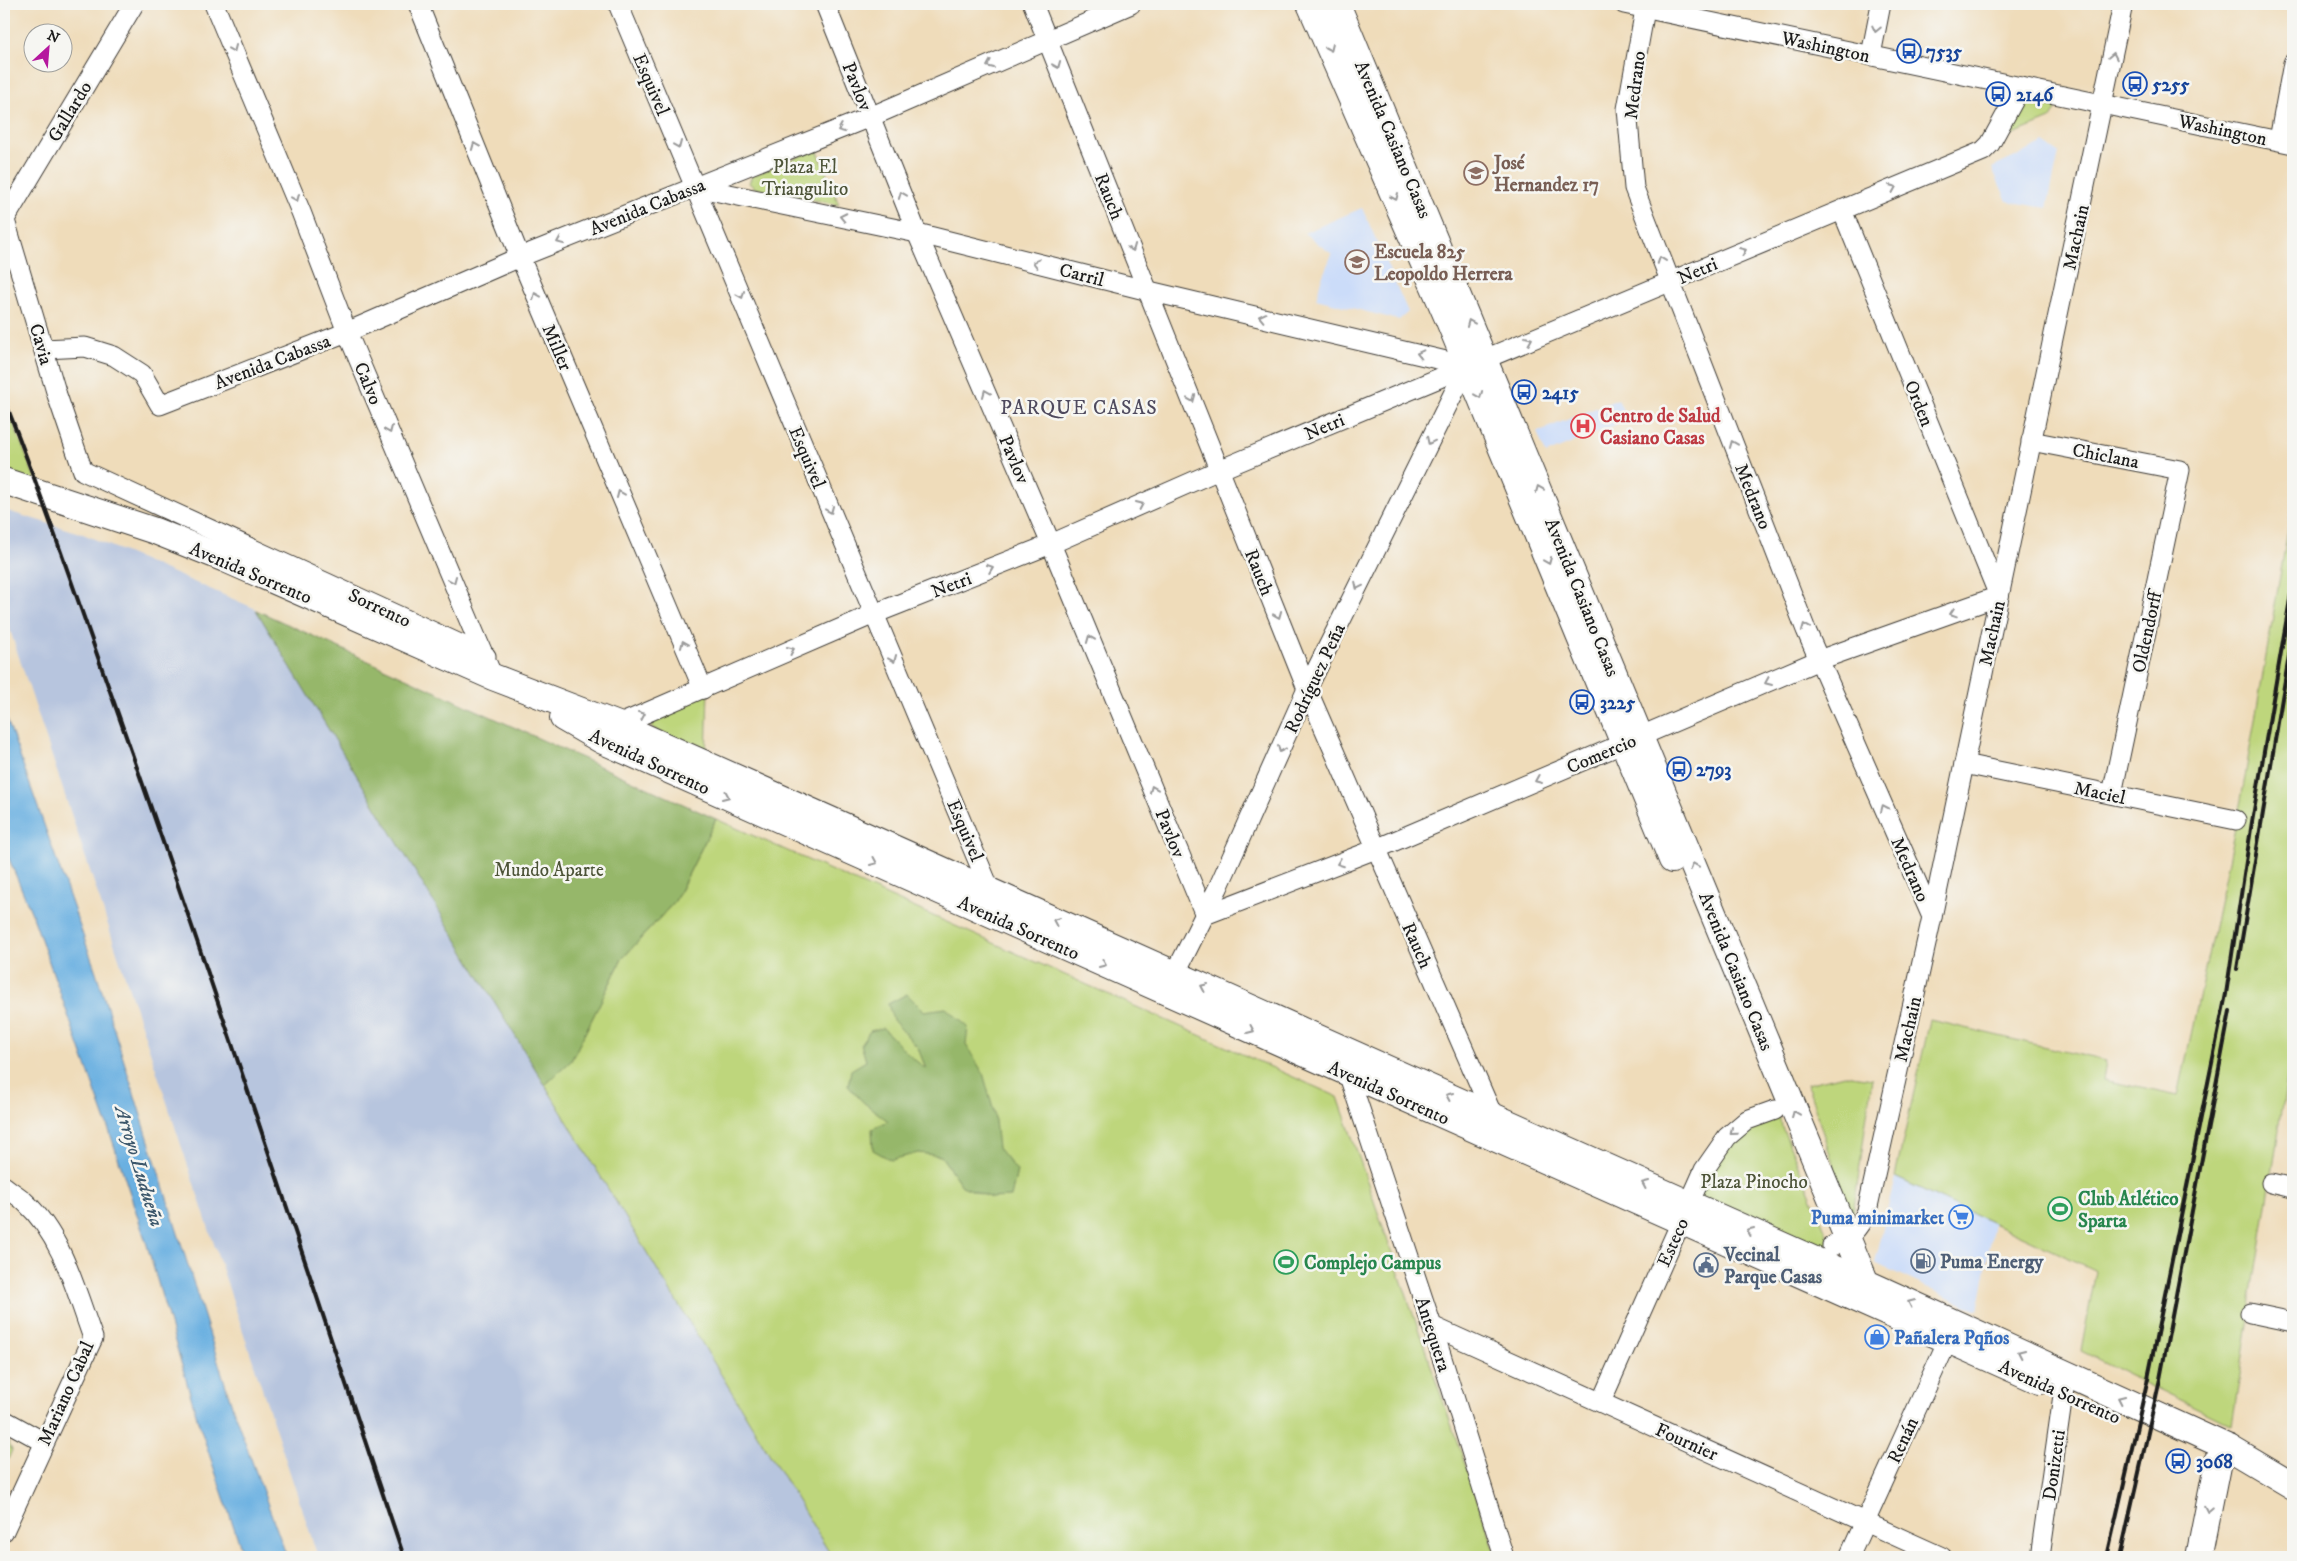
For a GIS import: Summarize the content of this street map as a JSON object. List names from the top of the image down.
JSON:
{
  "streets": {
    "main road": ["Avenida Casiano Casas", "Avenida Sorrento"],
    "street": [
      "Washington",
      "Esquivel",
      "Medrano",
      "Pavlov",
      "Gallardo",
      "Rauch",
      "Avenida Cabassa",
      "Machain",
      "Netri",
      "Carril",
      "Cavia",
      "Miller",
      "Calvo",
      "Orden",
      "Chiclana",
      "Sorrento",
      "Oldendorff",
      "Rodríguez Peña",
      "Comercio",
      "Maciel",
      "Esteco",
      "Antequera",
      "Mariano Cabal",
      "Renán",
      "Fournier",
      "Donizetti"
    ]
  },
  "crossings": [
    ["Washington", "Medrano"],
    ["Washington", "Machain"],
    ["Washington", "Netri"],
    ["Esquivel", "Avenida Cabassa"],
    ["Esquivel", "Netri"],
    ["Esquivel", "Carril"],
    ["Esquivel", "Avenida Sorrento"],
    ["Medrano", "Machain"],
    ["Medrano", "Netri"],
    ["Medrano", "Comercio"],
    ["Pavlov", "Avenida Cabassa"],
    ["Pavlov", "Netri"],
    ["Pavlov", "Carril"],
    ["Pavlov", "Rodríguez Peña"],
    ["Pavlov", "Comercio"],
    ["Gallardo", "Cavia"],
    ["Avenida Casiano Casas", "Machain"],
    ["Avenida Casiano Casas", "Netri"],
    ["Avenida Casiano Casas", "Carril"],
    ["Avenida Casiano Casas", "Avenida Sorrento"],
    ["Avenida Casiano Casas", "Rodríguez Peña"],
    ["Avenida Casiano Casas", "Comercio"],
    ["Avenida Casiano Casas", "Esteco"],
    ["Rauch", "Avenida Cabassa"],
    ["Rauch", "Netri"],
    ["Rauch", "Carril"],
    ["Rauch", "Avenida Sorrento"],
    ["Rauch", "Rodríguez Peña"],
    ["Rauch", "Comercio"],
    ["Avenida Cabassa", "Carril"],
    ["Avenida Cabassa", "Cavia"],
    ["Avenida Cabassa", "Miller"],
    ["Avenida Cabassa", "Calvo"],
    ["Machain", "Orden"],
    ["Machain", "Chiclana"],
    ["Machain", "Comercio"],
    ["Machain", "Maciel"],
    ["Netri", "Carril"],
    ["Netri", "Miller"],
    ["Netri", "Orden"],
    ["Netri", "Avenida Sorrento"],
    ["Netri", "Rodríguez Peña"],
    ["Carril", "Rodríguez Peña"],
    ["Cavia", "Sorrento"],
    ["Calvo", "Avenida Sorrento"],
    ["Calvo", "Sorrento"],
    ["Orden", "Comercio"],
    ["Chiclana", "Oldendorff"],
    ["Avenida Sorrento", "Sorrento"],
    ["Avenida Sorrento", "Rodríguez Peña"],
    ["Avenida Sorrento", "Esteco"],
    ["Avenida Sorrento", "Antequera"],
    ["Avenida Sorrento", "Renán"],
    ["Avenida Sorrento", "Donizetti"],
    ["Oldendorff", "Maciel"],
    ["Rodríguez Peña", "Comercio"],
    ["Esteco", "Fournier"],
    ["Antequera", "Fournier"],
    ["Renán", "Fournier"]
  ],
  "one_way": [
    "Esquivel",
    "Medrano",
    "Pavlov",
    "Rauch",
    "Avenida Cabassa",
    "Netri",
    "Carril",
    "Miller",
    "Calvo",
    "Rodríguez Peña",
    "Comercio",
    "Esteco"
  ],
  "districts": ["PARQUE CASAS"],
  "water": ["Arroyo Ludueña"],
  "parks": ["Plaza El Triangulito", "Mundo Aparte", "Plaza Pinocho"],
  "places": {
    "bus stop": [
      "7535",
      "5255",
      "2146",
      "2415",
      "3225",
      "2793",
      "3068"
    ],
    "school or university": ["José Hernandez 17", "Escuela 825 Leopoldo Herrera"],
    "hospital": ["Centro de Salud Casiano Casas"],
    "sports": ["Club Atlético Sparta", "Complejo Campus"],
    "supermarket": ["Puma minimarket"],
    "fuel station": ["Puma Energy"],
    "public building": ["Vecinal Parque Casas"],
    "shop": ["Pañalera Pqños"]
  },
  "north": "top right"
}
